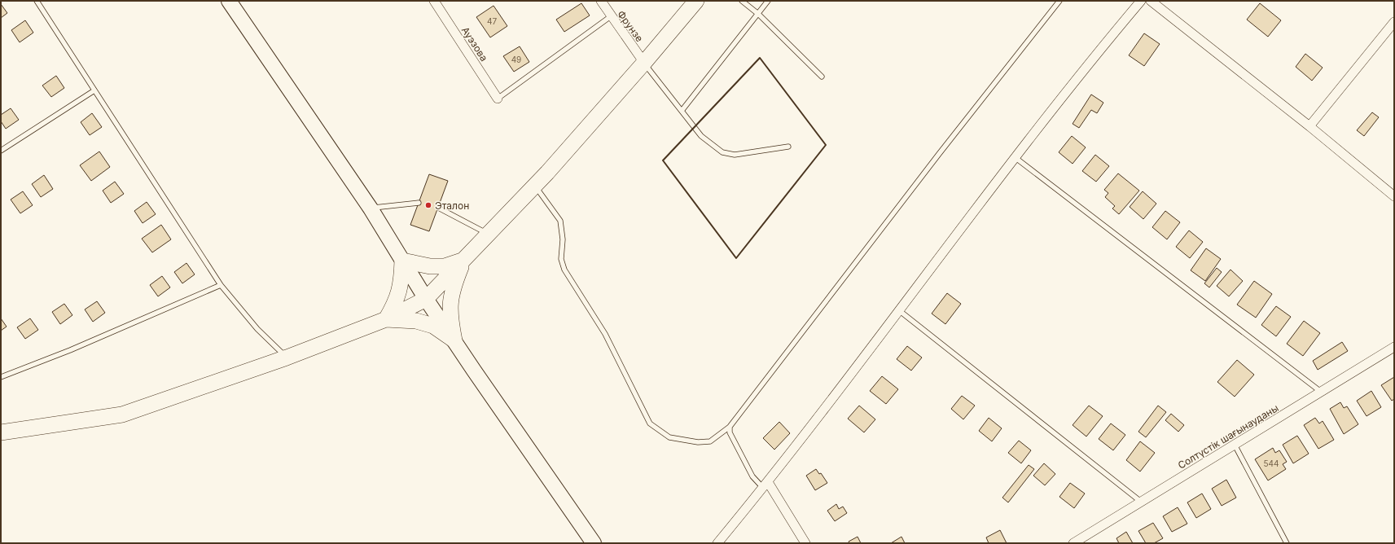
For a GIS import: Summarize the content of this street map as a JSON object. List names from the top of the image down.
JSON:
{
  "streets": {
    "street": ["Фрунзе", "Ауэзова", "Солтүстік шағынауданы"]
  },
  "places": ["Эталон"],
  "house_numbers": ["47", "49", "544"]
}
